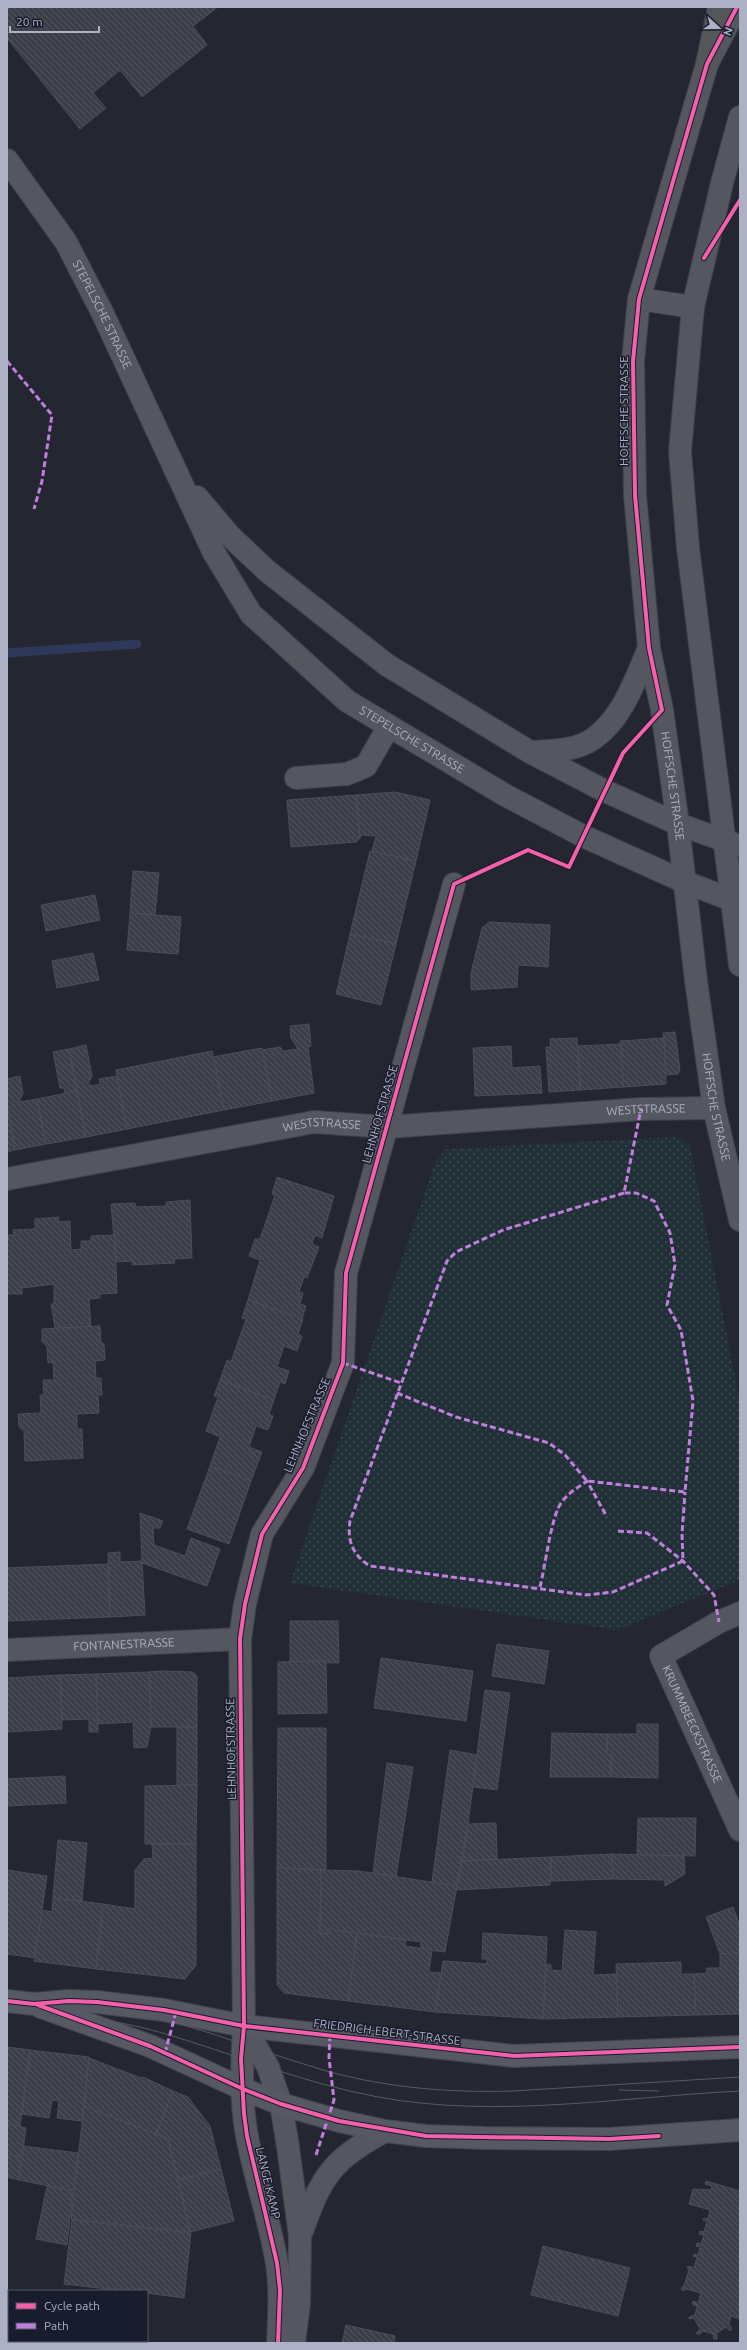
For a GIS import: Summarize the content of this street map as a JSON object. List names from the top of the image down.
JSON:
{
  "streets": {
    "main road": ["FRIEDRICH-EBERT-STRASSE"],
    "street": [
      "STEPELSCHE STRASSE",
      "HOFFSCHE STRASSE",
      "WESTSTRASSE",
      "LEHNHOFSTRASSE",
      "FONTANESTRASSE",
      "KRUMMBEECKSTRASSE",
      "LANGE KAMP"
    ]
  },
  "crossings": [
    ["STEPELSCHE STRASSE", "HOFFSCHE STRASSE"],
    ["HOFFSCHE STRASSE", "WESTSTRASSE"],
    ["WESTSTRASSE", "LEHNHOFSTRASSE"],
    ["LEHNHOFSTRASSE", "FONTANESTRASSE"],
    ["LEHNHOFSTRASSE", "FRIEDRICH-EBERT-STRASSE"],
    ["LEHNHOFSTRASSE", "LANGE KAMP"],
    ["FRIEDRICH-EBERT-STRASSE", "LANGE KAMP"]
  ],
  "legend": ["Cycle path", "Path"],
  "scale_bar": "20 m",
  "north": "right"
}
